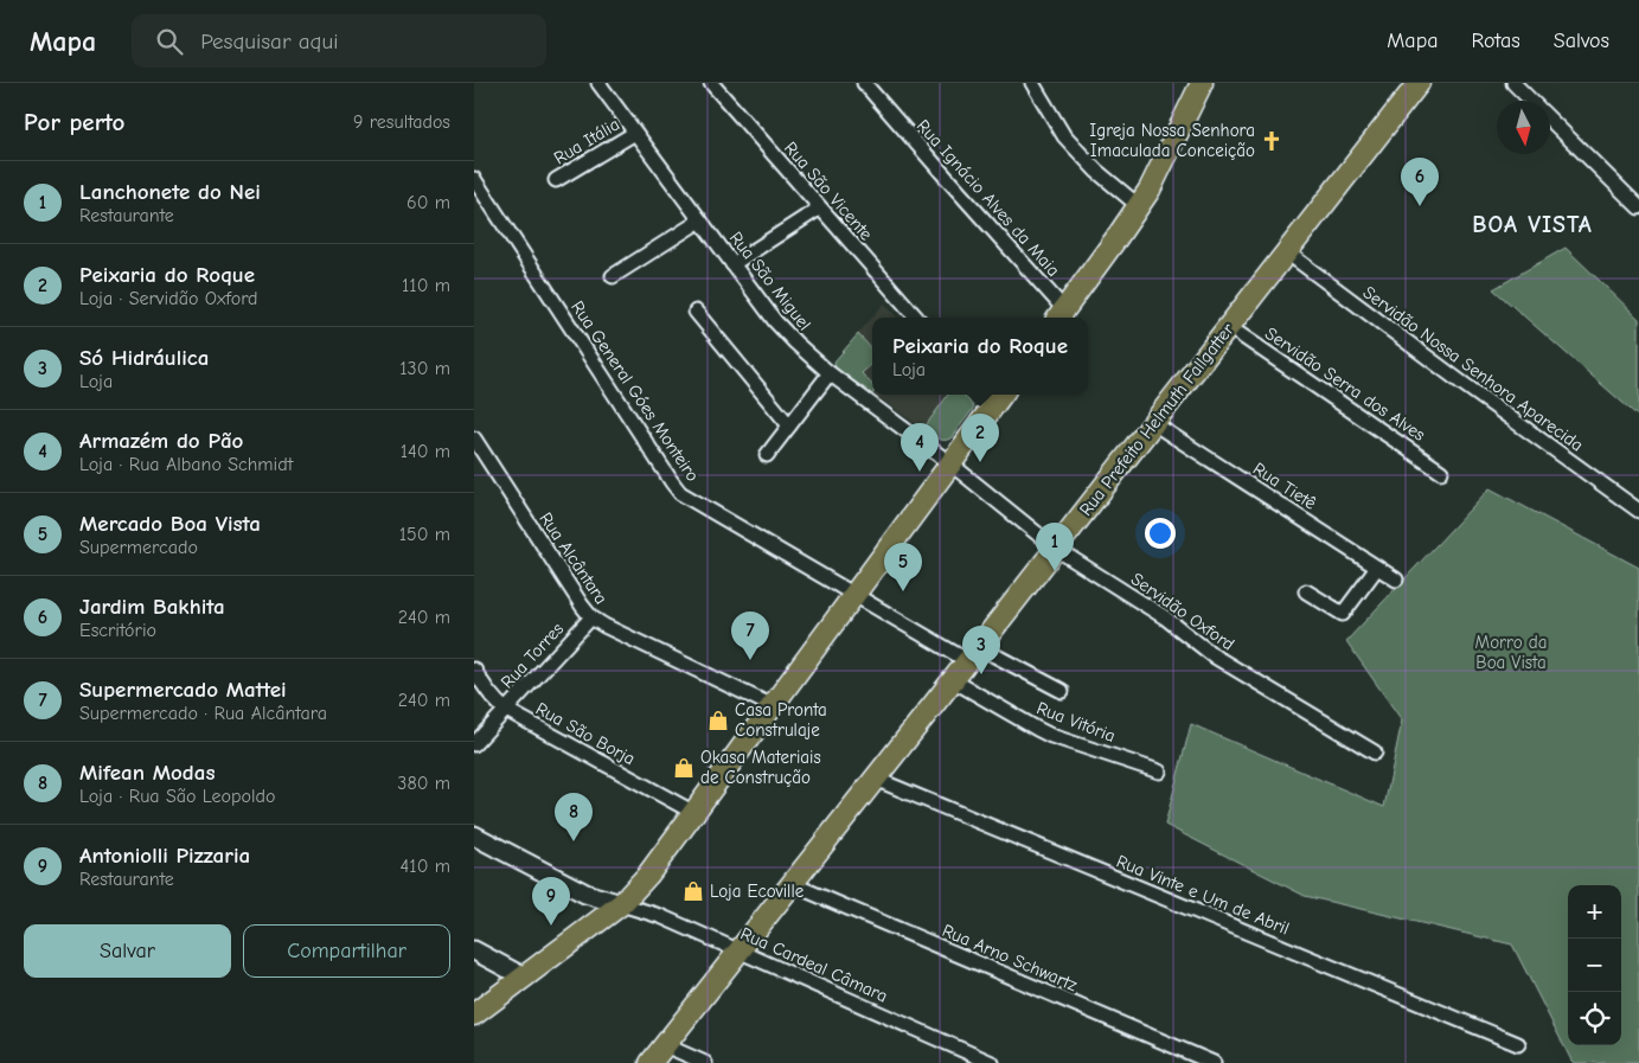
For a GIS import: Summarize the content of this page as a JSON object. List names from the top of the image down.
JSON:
{
  "streets": {
    "main road": ["Rua Prefeito Helmuth Fallgatter"],
    "street": [
      "Rua Itália",
      "Rua São Vicente",
      "Rua Ignácio Alves da Maia",
      "Rua São Miguel",
      "Servidão Nossa Senhora Aparecida",
      "Servidão Serra dos Alves",
      "Rua General Góes Monteiro",
      "Rua Tietê",
      "Rua Alcântara",
      "Servidão Oxford",
      "Rua Torres",
      "Rua Vitória",
      "Rua São Borja",
      "Rua Vinte e Um de Abril",
      "Rua Arno Schwartz",
      "Rua Cardeal Câmara"
    ]
  },
  "crossings": [
    ["Rua Itália", "Rua São Miguel"],
    ["Rua São Miguel", "Servidão Oxford"],
    ["Servidão Nossa Senhora Aparecida", "Rua Prefeito Helmuth Fallgatter"],
    ["Servidão Serra dos Alves", "Rua Prefeito Helmuth Fallgatter"],
    ["Rua General Góes Monteiro", "Rua Prefeito Helmuth Fallgatter"],
    ["Rua Prefeito Helmuth Fallgatter", "Rua Tietê"],
    ["Rua Prefeito Helmuth Fallgatter", "Servidão Oxford"],
    ["Rua Prefeito Helmuth Fallgatter", "Rua Vitória"],
    ["Rua Prefeito Helmuth Fallgatter", "Rua Vinte e Um de Abril"],
    ["Rua Prefeito Helmuth Fallgatter", "Rua Arno Schwartz"],
    ["Rua Prefeito Helmuth Fallgatter", "Rua Cardeal Câmara"],
    ["Rua Alcântara", "Rua Torres"],
    ["Rua Torres", "Rua São Borja"]
  ],
  "districts": ["BOA VISTA"],
  "parks": ["Morro da Boa Vista"],
  "places": {
    "church": ["Igreja Nossa Senhora Imaculada Conceição"],
    "shop": ["Casa Pronta Construlaje", "Okasa Materiais de Construção", "Loja Ecoville"]
  },
  "north": "bottom",
  "page": {
    "header": "Mapa",
    "search": "Pesquisar aqui",
    "nav": ["Mapa", "Rotas", "Salvos"],
    "heading": ["Por perto", "9 resultados"],
    "pins": [
      "6",
      "2",
      "4",
      "1",
      "5",
      "7",
      "3",
      "8",
      "9"
    ],
    "list": [
      {
        "mark": "1",
        "name": "Lanchonete do Nei",
        "note": "Restaurante",
        "value": "60 m"
      },
      {
        "mark": "2",
        "name": "Peixaria do Roque",
        "note": "Loja · Servidão Oxford",
        "value": "110 m"
      },
      {
        "mark": "3",
        "name": "Só Hidráulica",
        "note": "Loja",
        "value": "130 m"
      },
      {
        "mark": "4",
        "name": "Armazém do Pão",
        "note": "Loja · Rua Albano Schmidt",
        "value": "140 m"
      },
      {
        "mark": "5",
        "name": "Mercado Boa Vista",
        "note": "Supermercado",
        "value": "150 m"
      },
      {
        "mark": "6",
        "name": "Jardim Bakhita",
        "note": "Escritório",
        "value": "240 m"
      },
      {
        "mark": "7",
        "name": "Supermercado Mattei",
        "note": "Supermercado · Rua Alcântara",
        "value": "240 m"
      },
      {
        "mark": "8",
        "name": "Mifean Modas",
        "note": "Loja · Rua São Leopoldo",
        "value": "380 m"
      },
      {
        "mark": "9",
        "name": "Antoniolli Pizzaria",
        "note": "Restaurante",
        "value": "410 m"
      }
    ],
    "popup": ["Peixaria do Roque", "Loja"],
    "map_buttons": ["+", "−"],
    "buttons": ["Salvar", "Compartilhar"]
  }
}
